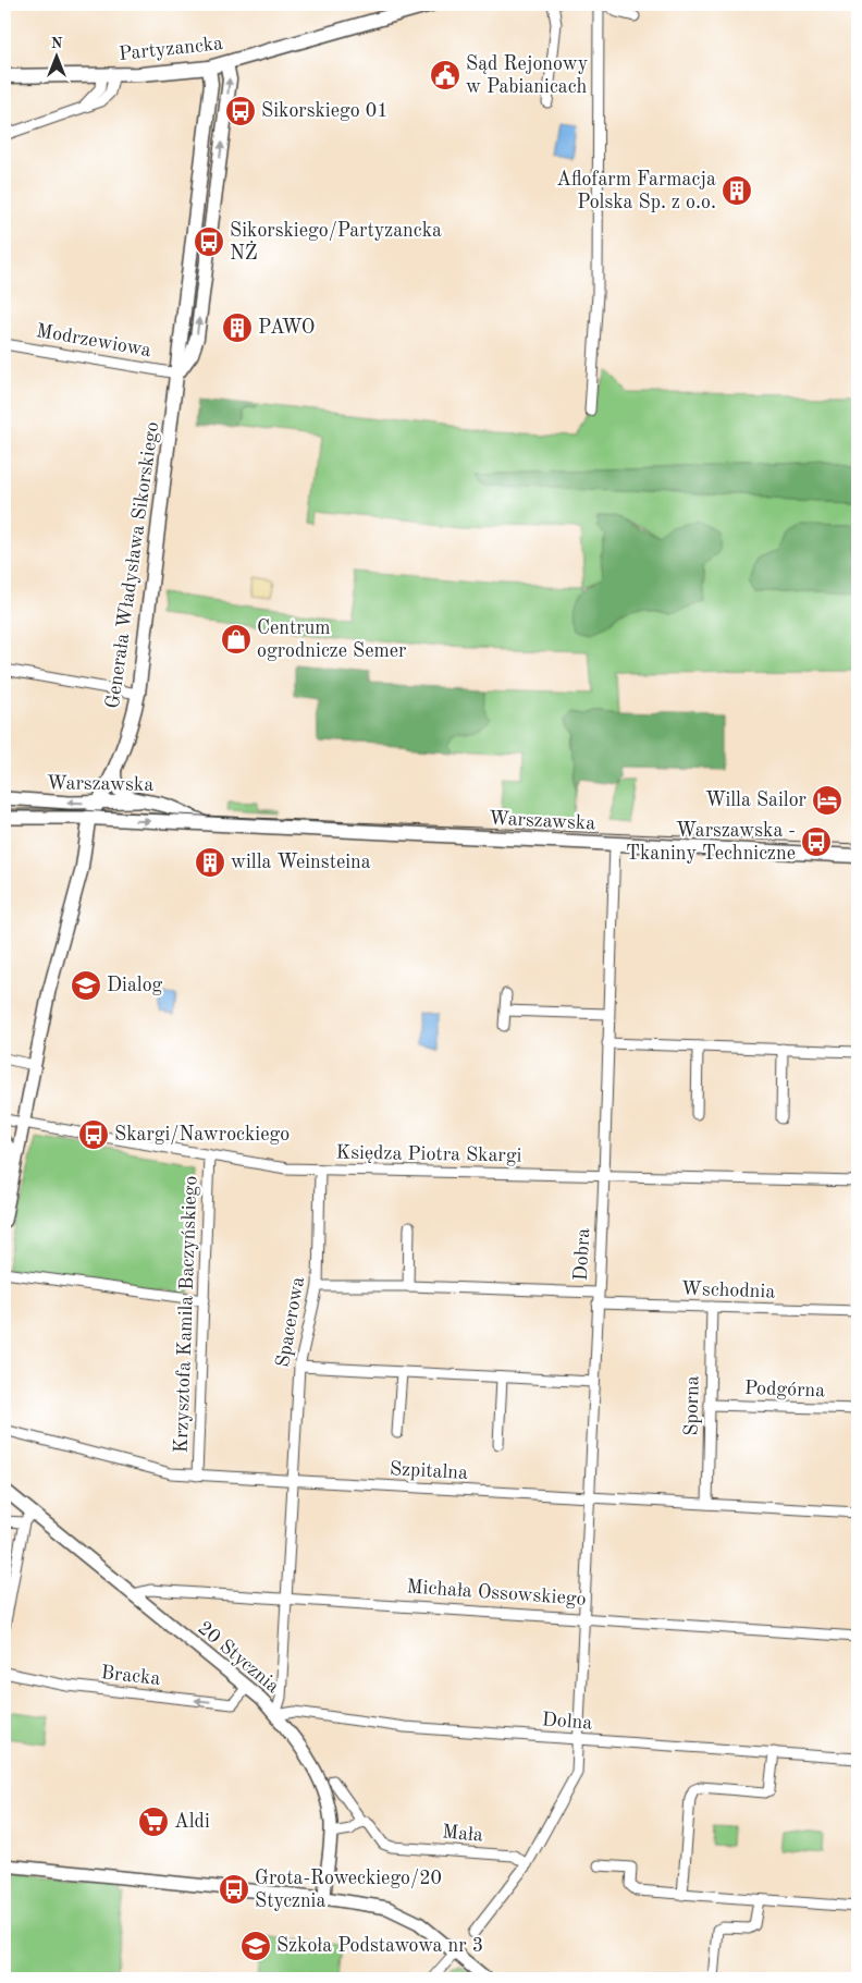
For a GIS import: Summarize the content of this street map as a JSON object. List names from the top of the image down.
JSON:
{
  "streets": {
    "main road": ["Partyzancka", "Generała Władysława Sikorskiego", "Warszawska"],
    "street": [
      "Modrzewiowa",
      "Księdza Piotra Skargi",
      "Dobra",
      "Wschodnia",
      "Krzysztofa Kamila Baczyńskiego",
      "Spacerowa",
      "Podgórna",
      "Sporna",
      "Szpitalna",
      "Michała Ossowskiego",
      "20 Stycznia",
      "Bracka",
      "Dolna",
      "Mała"
    ]
  },
  "crossings": [
    ["Partyzancka", "Generała Władysława Sikorskiego"],
    ["Modrzewiowa", "Generała Władysława Sikorskiego"],
    ["Generała Władysława Sikorskiego", "Warszawska"],
    ["Warszawska", "Dobra"],
    ["Księdza Piotra Skargi", "Dobra"],
    ["Księdza Piotra Skargi", "Krzysztofa Kamila Baczyńskiego"],
    ["Księdza Piotra Skargi", "Spacerowa"],
    ["Dobra", "Wschodnia"],
    ["Dobra", "Szpitalna"],
    ["Dobra", "Michała Ossowskiego"],
    ["Dobra", "Dolna"],
    ["Wschodnia", "Sporna"],
    ["Krzysztofa Kamila Baczyńskiego", "Szpitalna"],
    ["Spacerowa", "Szpitalna"],
    ["Spacerowa", "Michała Ossowskiego"],
    ["Spacerowa", "20 Stycznia"],
    ["Spacerowa", "Dolna"],
    ["Podgórna", "Sporna"],
    ["Sporna", "Szpitalna"],
    ["Michała Ossowskiego", "20 Stycznia"],
    ["20 Stycznia", "Bracka"],
    ["20 Stycznia", "Dolna"]
  ],
  "one_way": ["Bracka"],
  "places": {
    "public building": ["Sąd Rejonowy w Pabianicach"],
    "bus stop": [
      "Sikorskiego 01",
      "Sikorskiego/Partyzancka NŻ",
      "Warszawska - Tkaniny Techniczne",
      "Skargi/Nawrockiego",
      "Grota-Roweckiego/20 Stycznia"
    ],
    "building": ["Aflofarm Farmacja Polska Sp. z o.o.", "PAWO", "willa Weinsteina"],
    "shop": ["Centrum ogrodnicze Semer"],
    "hotel": ["Willa Sailor"],
    "school or university": ["Dialog", "Szkoła Podstawowa nr 3"],
    "supermarket": ["Aldi"]
  },
  "north": "top"
}
